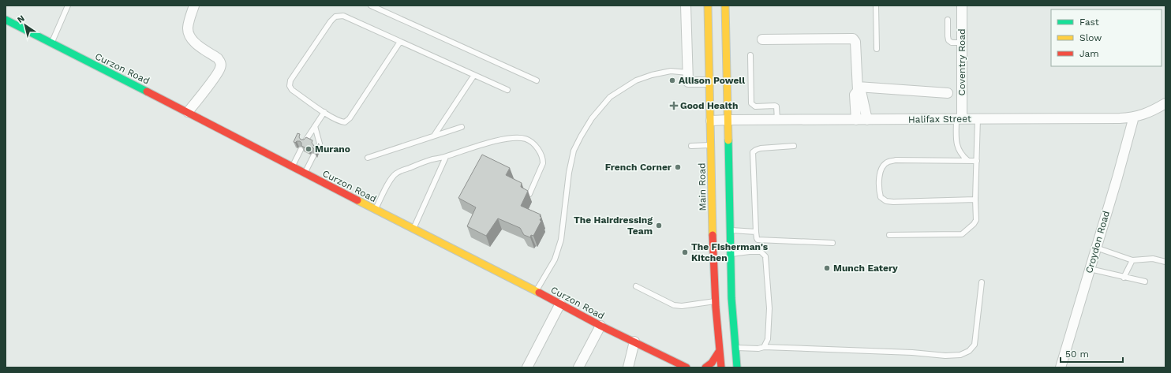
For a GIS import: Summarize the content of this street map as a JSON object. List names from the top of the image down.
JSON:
{
  "streets": {
    "street": [
      "Coventry Road",
      "Curzon Road",
      "Halifax Street",
      "Main Road",
      "Croydon Road"
    ]
  },
  "crossings": [
    ["Coventry Road", "Halifax Street"],
    ["Halifax Street", "Main Road"],
    ["Halifax Street", "Croydon Road"]
  ],
  "places": {
    "other": [
      "Allison Powell",
      "Murano",
      "French Corner",
      "The Hairdressing Team",
      "The Fisherman's Kitchen",
      "Munch Eatery"
    ],
    "health": ["Good Health"]
  },
  "legend": ["Fast", "Slow", "Jam"],
  "scale_bar": "50 m",
  "north": "top left"
}
